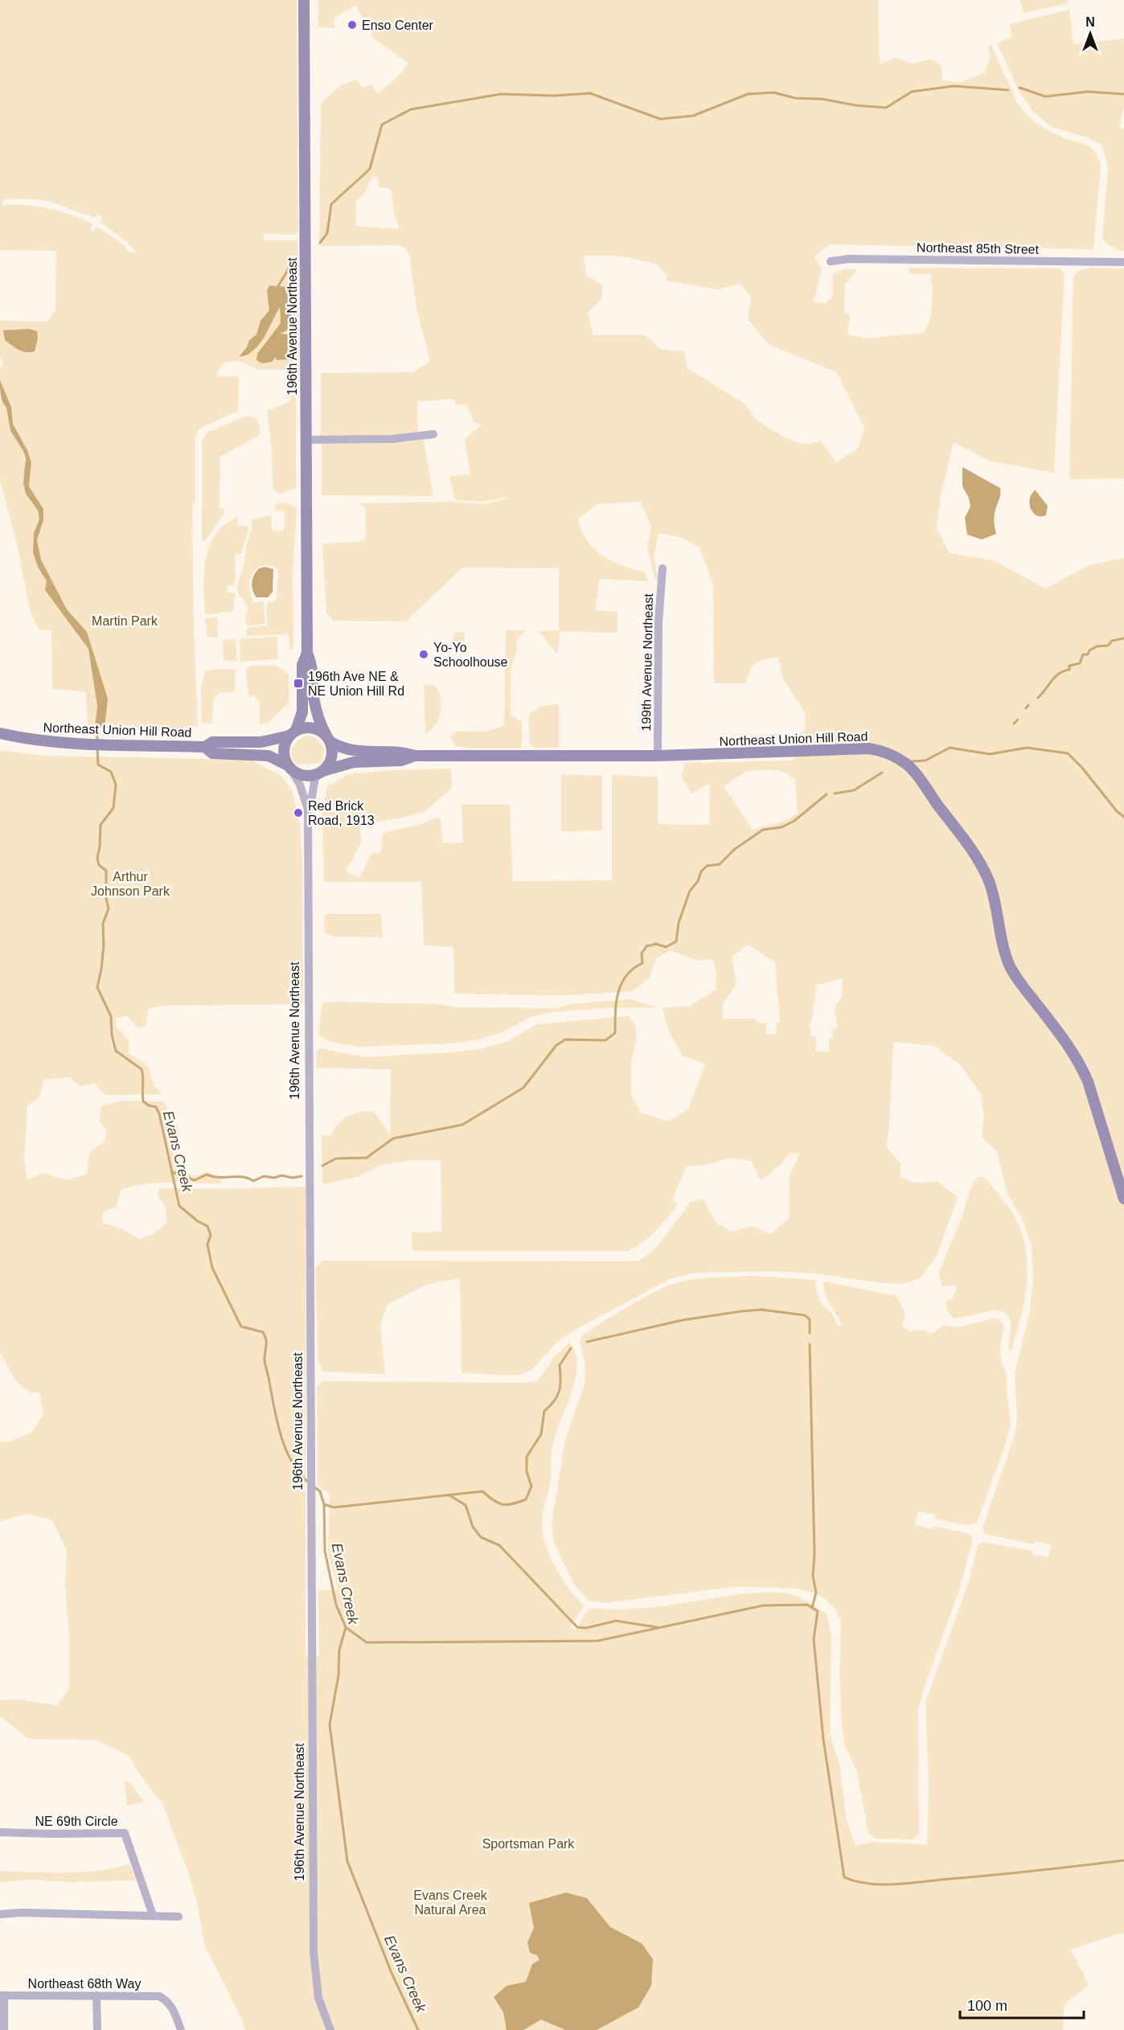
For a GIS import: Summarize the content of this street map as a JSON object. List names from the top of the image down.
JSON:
{
  "streets": {
    "street": [
      "Northeast 85th Street",
      "196th Avenue Northeast",
      "199th Avenue Northeast",
      "Northeast Union Hill Road",
      "NE 69th Circle",
      "Northeast 68th Way"
    ]
  },
  "crossings": [
    ["196th Avenue Northeast", "Northeast Union Hill Road"],
    ["199th Avenue Northeast", "Northeast Union Hill Road"]
  ],
  "water": ["Evans Creek"],
  "parks": [
    "Martin Park",
    "Arthur Johnson Park",
    "Sportsman Park",
    "Evans Creek Natural Area"
  ],
  "places": {
    "other": ["Enso Center", "Yo-Yo Schoolhouse", "Red Brick Road, 1913"],
    "transit": ["196th Ave NE & NE Union Hill Rd"]
  },
  "scale_bar": "100 m",
  "north": "top"
}
